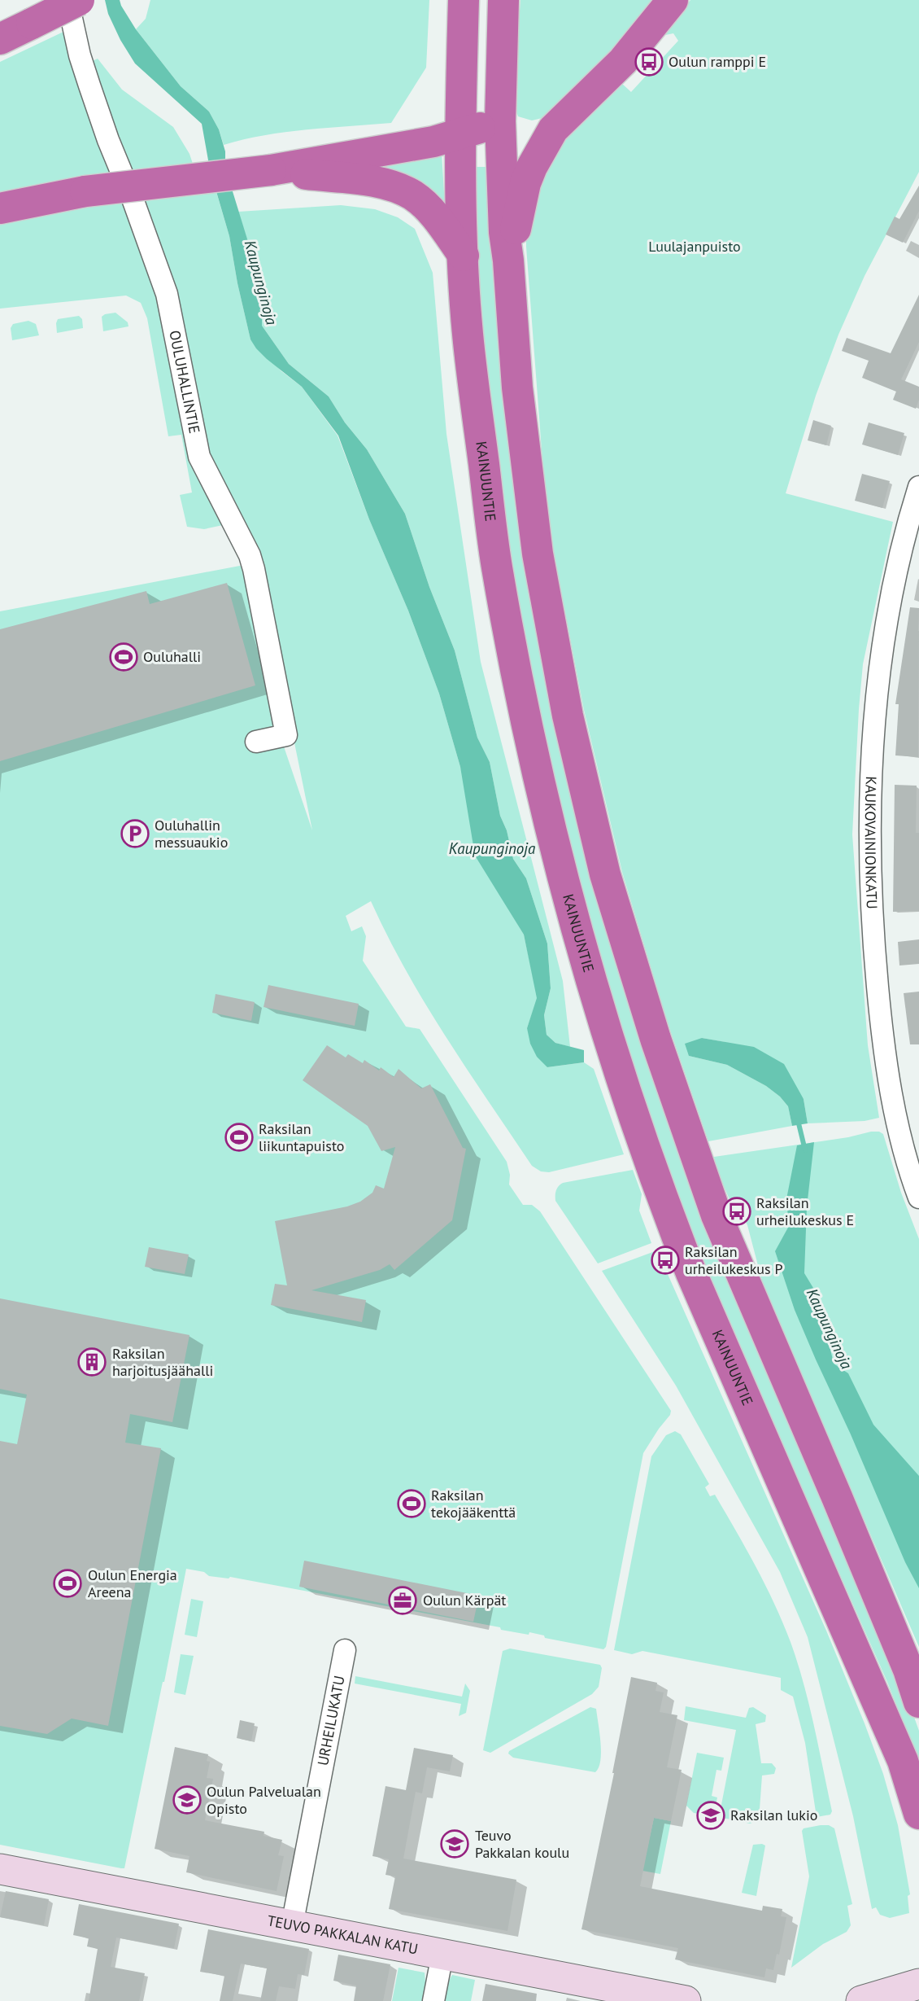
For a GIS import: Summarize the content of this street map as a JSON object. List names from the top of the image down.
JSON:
{
  "streets": {
    "highway": ["KAINUUNTIE"],
    "street": [
      "OULUHALLINTIE",
      "KAUKOVAINIONKATU",
      "URHEILUKATU",
      "TEUVO PAKKALAN KATU"
    ]
  },
  "crossings": [
    ["URHEILUKATU", "TEUVO PAKKALAN KATU"]
  ],
  "water": ["Kaupunginoja"],
  "parks": ["Luulajanpuisto"],
  "places": {
    "bus stop": ["Oulun ramppi E", "Raksilan urheilukeskus E", "Raksilan urheilukeskus P"],
    "sports": [
      "Ouluhalli",
      "Raksilan liikuntapuisto",
      "Raksilan tekojääkenttä",
      "Oulun Energia Areena"
    ],
    "parking": ["Ouluhallin messuaukio"],
    "building": ["Raksilan harjoitusjäähalli"],
    "office": ["Oulun Kärpät"],
    "school or university": ["Oulun Palvelualan Opisto", "Raksilan lukio", "Teuvo Pakkalan koulu"]
  }
}
